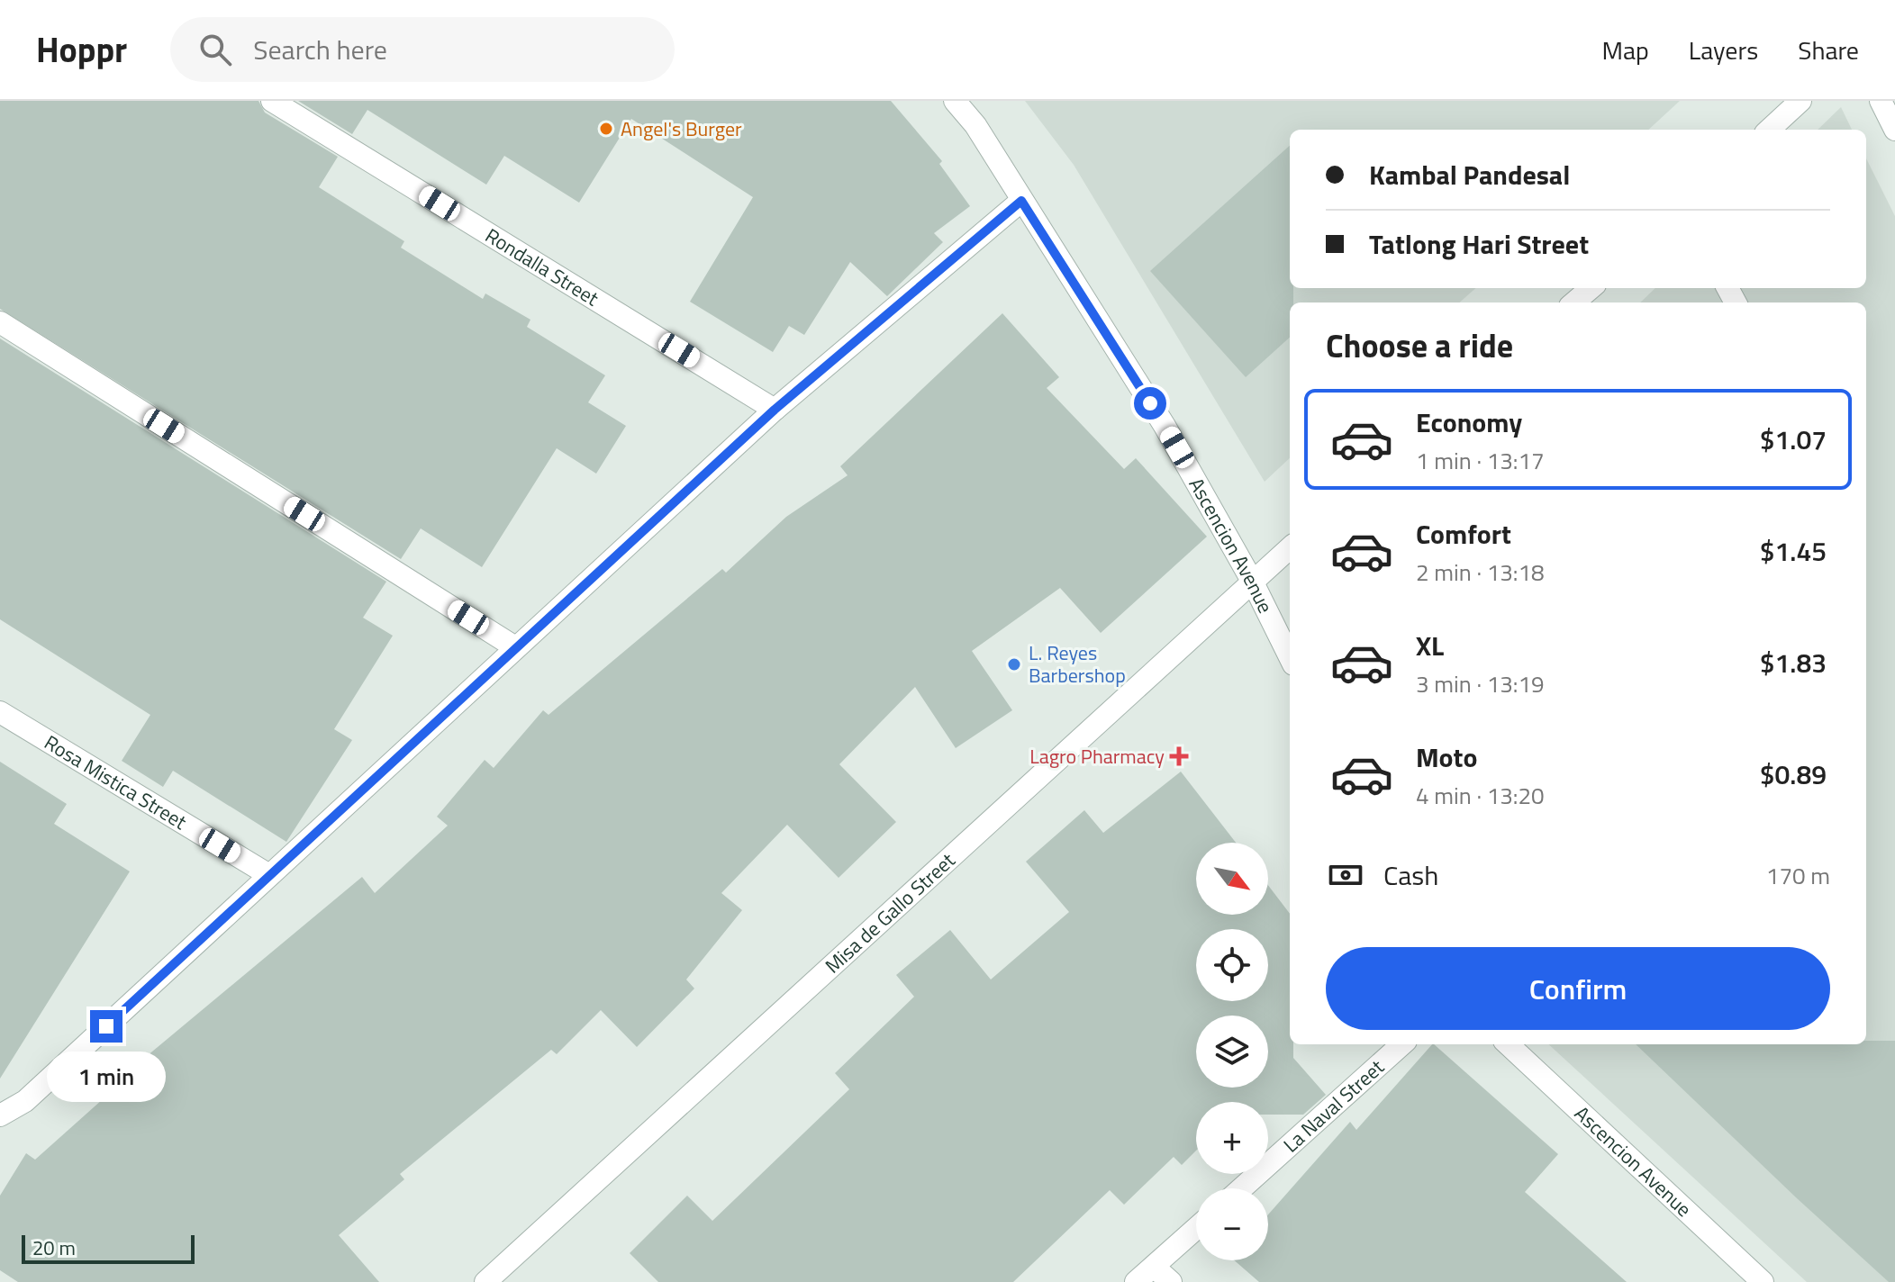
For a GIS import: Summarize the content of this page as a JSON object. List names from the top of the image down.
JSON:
{
  "streets": {
    "street": [
      "Rondalla Street",
      "Ascencion Avenue",
      "Rosa Mistica Street",
      "Misa de Gallo Street",
      "La Naval Street"
    ]
  },
  "crossings": [
    ["Ascencion Avenue", "Misa de Gallo Street"]
  ],
  "places": {
    "other": ["Angel's Burger", "L. Reyes Barbershop"],
    "health": ["Lagro Pharmacy"]
  },
  "scale_bar": "20 m",
  "north": "bottom right",
  "page": {
    "header": "Hoppr",
    "search": "Search here",
    "nav": ["Map", "Layers", "Share"],
    "banner": ["Kambal Pandesal", "Tatlong Hari Street"],
    "heading": "Choose a ride",
    "list": [
      {
        "name": "Economy",
        "note": "1 min · 13:17",
        "value": "$1.07"
      },
      {
        "name": "Comfort",
        "note": "2 min · 13:18",
        "value": "$1.45"
      },
      {
        "name": "XL",
        "note": "3 min · 13:19",
        "value": "$1.83"
      },
      {
        "name": "Moto",
        "note": "4 min · 13:20",
        "value": "$0.89"
      }
    ],
    "pay": ["Cash", "170 m"],
    "map_buttons": ["+", "−"],
    "buttons": "Confirm",
    "bubble": "1 min",
    "scale": "20 m"
  }
}
